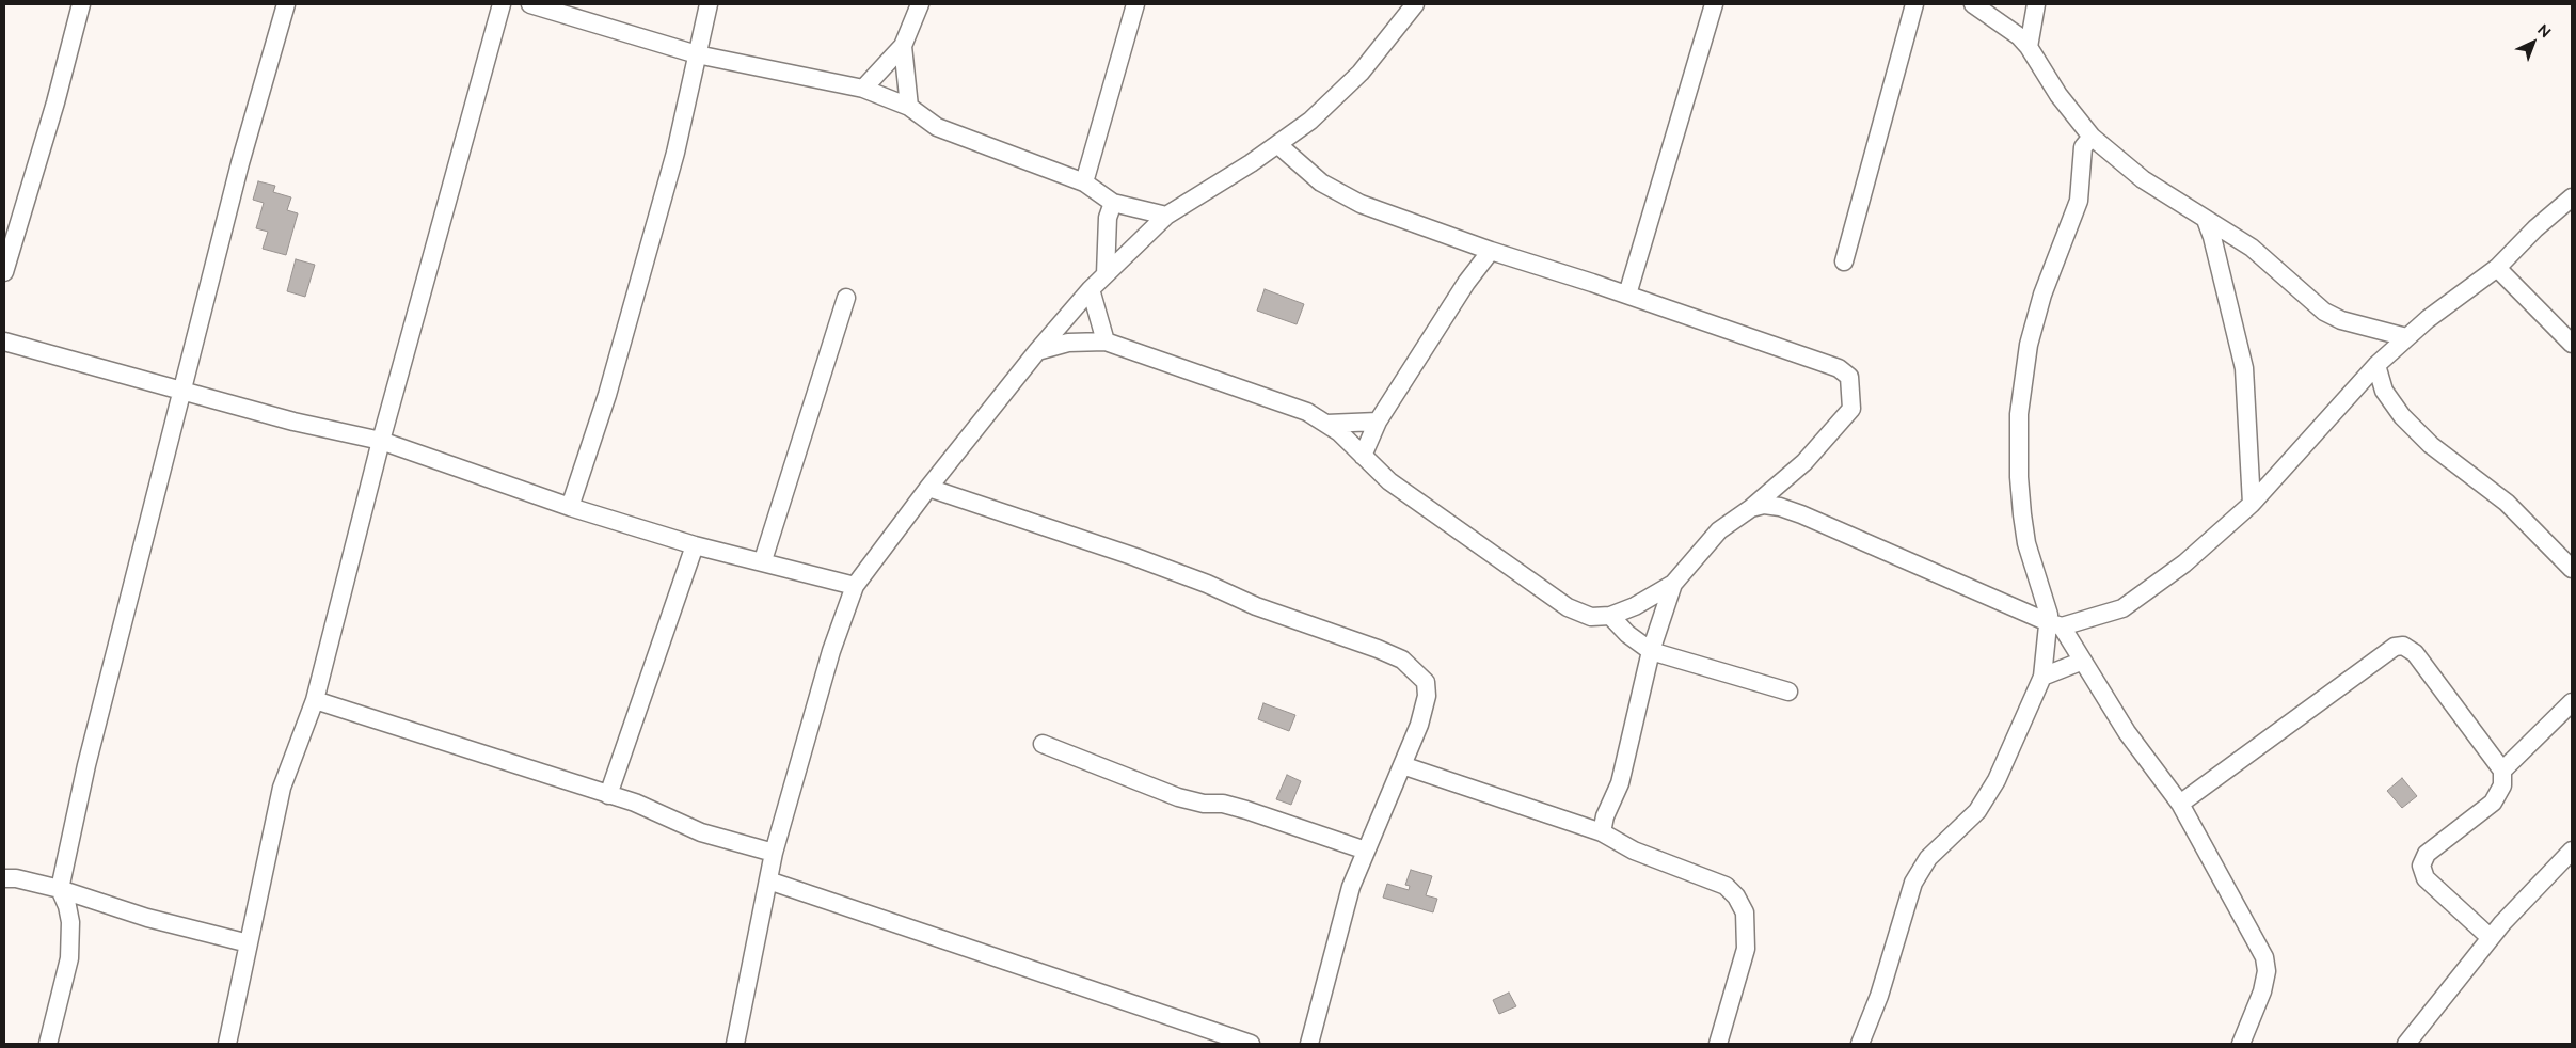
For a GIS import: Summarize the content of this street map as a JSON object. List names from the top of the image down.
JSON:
{
  "north": "top right"
}
